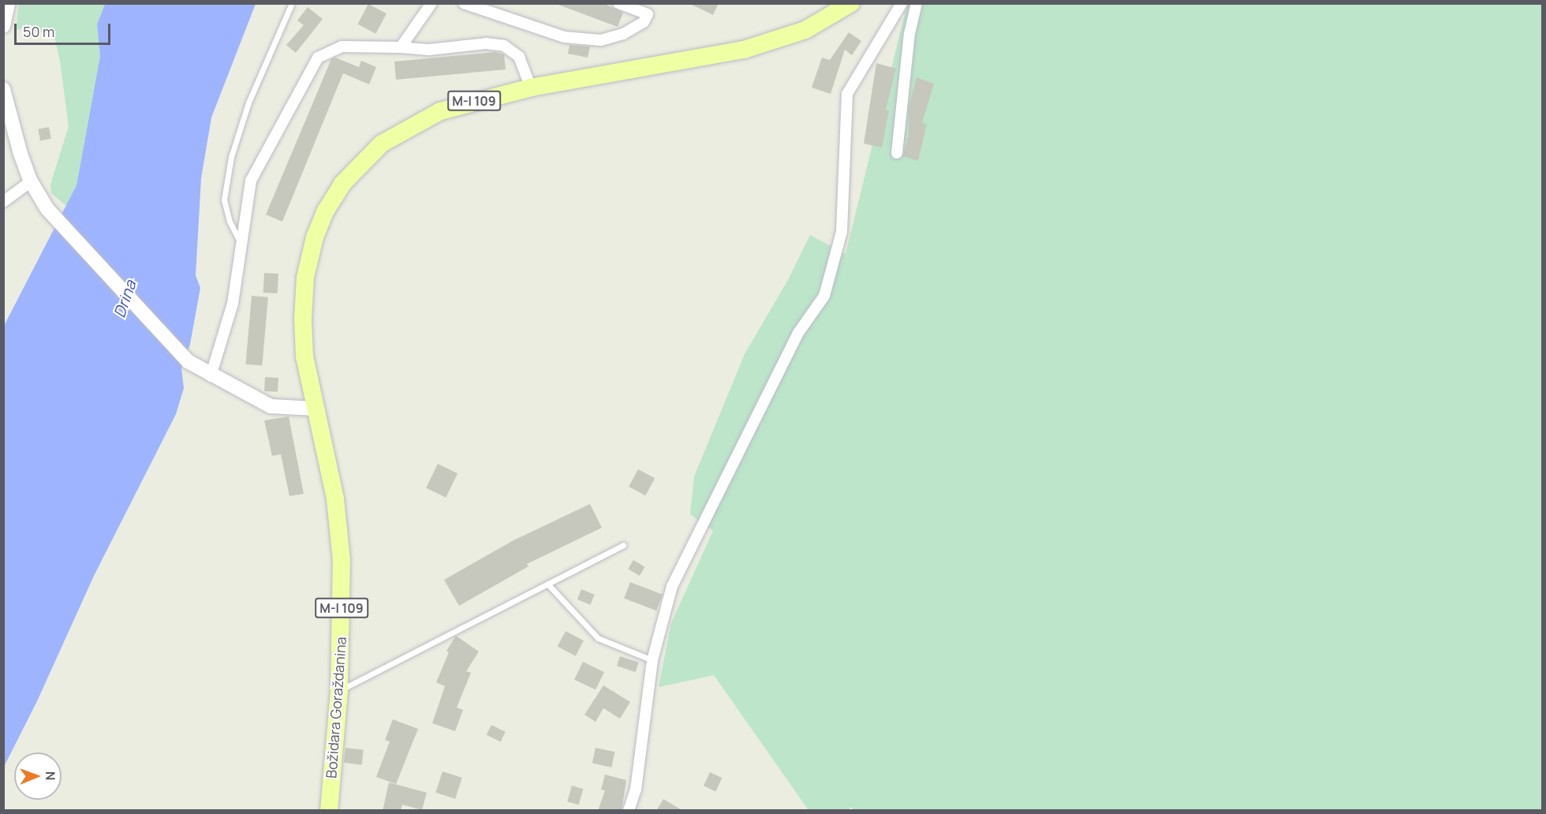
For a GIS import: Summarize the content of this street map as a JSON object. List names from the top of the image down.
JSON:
{
  "streets": {
    "main road": ["M-I 109", "Božidara Goraždanina"]
  },
  "crossings": [
    ["M-I 109", "Božidara Goraždanina"]
  ],
  "water": ["Drina"],
  "scale_bar": "50 m",
  "north": "right"
}
